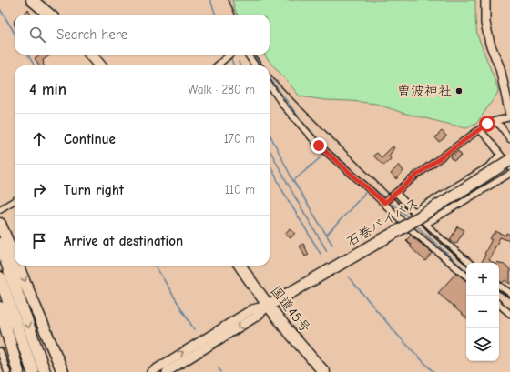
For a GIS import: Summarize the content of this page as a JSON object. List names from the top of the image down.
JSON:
{
  "streets": {
    "highway": ["石巻バイパス", "国道45号"]
  },
  "crossings": [
    ["石巻バイパス", "国道45号"]
  ],
  "places": ["曽波神社"],
  "page": {
    "search": "Search here",
    "heading": ["4 min", "Walk · 280 m"],
    "list": [
      ["Continue", "170 m"],
      ["Turn right", "110 m"],
      "Arrive at destination"
    ],
    "map_buttons": ["+", "−"]
  }
}
